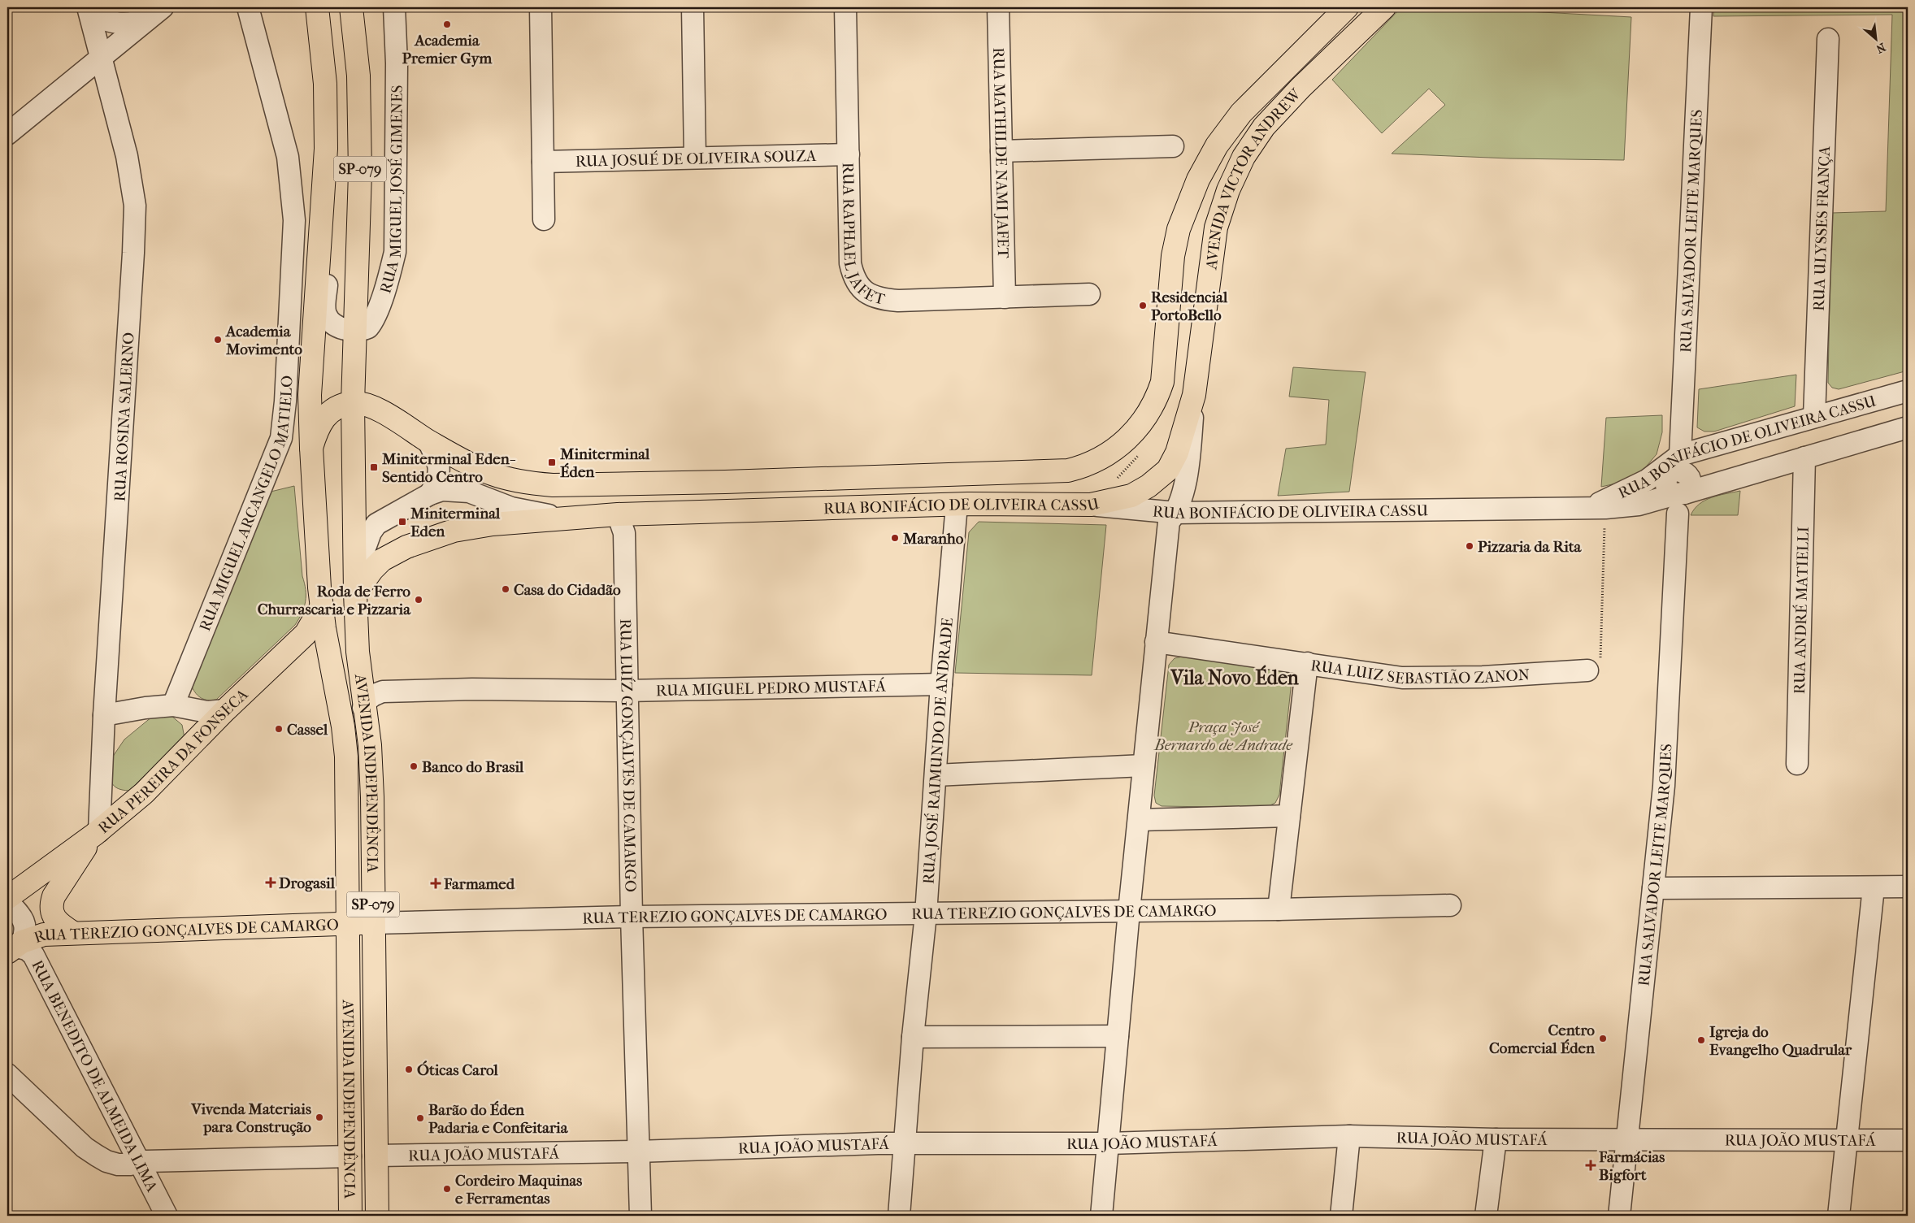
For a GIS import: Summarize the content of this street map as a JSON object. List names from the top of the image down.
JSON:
{
  "streets": {
    "main road": [
      "SP-079",
      "AVENIDA VICTOR ANDREW",
      "RUA BONIFÁCIO DE OLIVEIRA CASSU",
      "RUA PEREIRA DA FONSECA",
      "AVENIDA INDEPENDÊNCIA",
      "RUA TEREZIO GONÇALVES DE CAMARGO"
    ],
    "street": [
      "RUA MATHILDE NAMI JAFET",
      "RUA JOSUÉ DE OLIVEIRA SOUZA",
      "RUA MIGUEL JOSÉ GIMENES",
      "RUA RAPHAEL JAFET",
      "RUA ULYSSES FRANÇA",
      "RUA SALVADOR LEITE MARQUES",
      "RUA ROSINA SALERNO",
      "RUA MIGUEL ARCANGELO MATIELO",
      "RUA ANDRÉ MATIELLI",
      "RUA LUIZ SEBASTIÃO ZANON",
      "RUA MIGUEL PEDRO MUSTAFÁ",
      "RUA JOSÉ RAIMUNDO DE ANDRADE",
      "RUA LUÍZ GONÇALVES DE CAMARGO",
      "RUA BENEDITO DE ALMEIDA LIMA",
      "RUA JOÃO MUSTAFÁ"
    ]
  },
  "crossings": [
    ["RUA MATHILDE NAMI JAFET", "RUA RAPHAEL JAFET"],
    ["RUA JOSUÉ DE OLIVEIRA SOUZA", "RUA RAPHAEL JAFET"],
    ["AVENIDA VICTOR ANDREW", "RUA BONIFÁCIO DE OLIVEIRA CASSU"],
    ["RUA MIGUEL JOSÉ GIMENES", "AVENIDA INDEPENDÊNCIA"],
    ["RUA ULYSSES FRANÇA", "RUA BONIFÁCIO DE OLIVEIRA CASSU"],
    ["RUA SALVADOR LEITE MARQUES", "RUA BONIFÁCIO DE OLIVEIRA CASSU"],
    ["RUA SALVADOR LEITE MARQUES", "RUA JOÃO MUSTAFÁ"],
    ["RUA ROSINA SALERNO", "RUA PEREIRA DA FONSECA"],
    ["RUA BONIFÁCIO DE OLIVEIRA CASSU", "RUA ANDRÉ MATIELLI"],
    ["RUA BONIFÁCIO DE OLIVEIRA CASSU", "RUA JOSÉ RAIMUNDO DE ANDRADE"],
    ["RUA BONIFÁCIO DE OLIVEIRA CASSU", "RUA LUÍZ GONÇALVES DE CAMARGO"],
    ["RUA BONIFÁCIO DE OLIVEIRA CASSU", "AVENIDA INDEPENDÊNCIA"],
    ["RUA MIGUEL PEDRO MUSTAFÁ", "RUA JOSÉ RAIMUNDO DE ANDRADE"],
    ["RUA MIGUEL PEDRO MUSTAFÁ", "RUA LUÍZ GONÇALVES DE CAMARGO"],
    ["RUA MIGUEL PEDRO MUSTAFÁ", "AVENIDA INDEPENDÊNCIA"],
    ["RUA JOSÉ RAIMUNDO DE ANDRADE", "RUA TEREZIO GONÇALVES DE CAMARGO"],
    ["RUA JOSÉ RAIMUNDO DE ANDRADE", "RUA JOÃO MUSTAFÁ"],
    ["RUA LUÍZ GONÇALVES DE CAMARGO", "RUA TEREZIO GONÇALVES DE CAMARGO"],
    ["RUA LUÍZ GONÇALVES DE CAMARGO", "RUA JOÃO MUSTAFÁ"],
    ["RUA PEREIRA DA FONSECA", "AVENIDA INDEPENDÊNCIA"],
    ["AVENIDA INDEPENDÊNCIA", "RUA TEREZIO GONÇALVES DE CAMARGO"],
    ["AVENIDA INDEPENDÊNCIA", "RUA JOÃO MUSTAFÁ"],
    ["RUA TEREZIO GONÇALVES DE CAMARGO", "RUA BENEDITO DE ALMEIDA LIMA"]
  ],
  "districts": ["Vila Novo Éden"],
  "parks": ["Praça José Bernardo de Andrade"],
  "places": {
    "other": [
      "Academia Premier Gym",
      "Residencial PortoBello",
      "Academia Movimento",
      "Maranho",
      "Pizzaria da Rita",
      "Casa do Cidadão",
      "Roda de Ferro Churrascaria e Pizzaria",
      "Cassel",
      "Banco do Brasil",
      "Centro Comercial Éden",
      "Igreja do Evangelho Quadrular",
      "Óticas Carol",
      "Vivenda Materiais para Construção",
      "Barão do Éden Padaria e Confeitaria",
      "Cordeiro Maquinas e Ferramentas"
    ],
    "transit": ["Miniterminal Éden", "Miniterminal Eden- Sentido Centro", "Miniterminal Eden"],
    "health": ["Drogasil", "Farmamed", "Farmácias Bigfort"]
  },
  "north": "bottom right"
}
